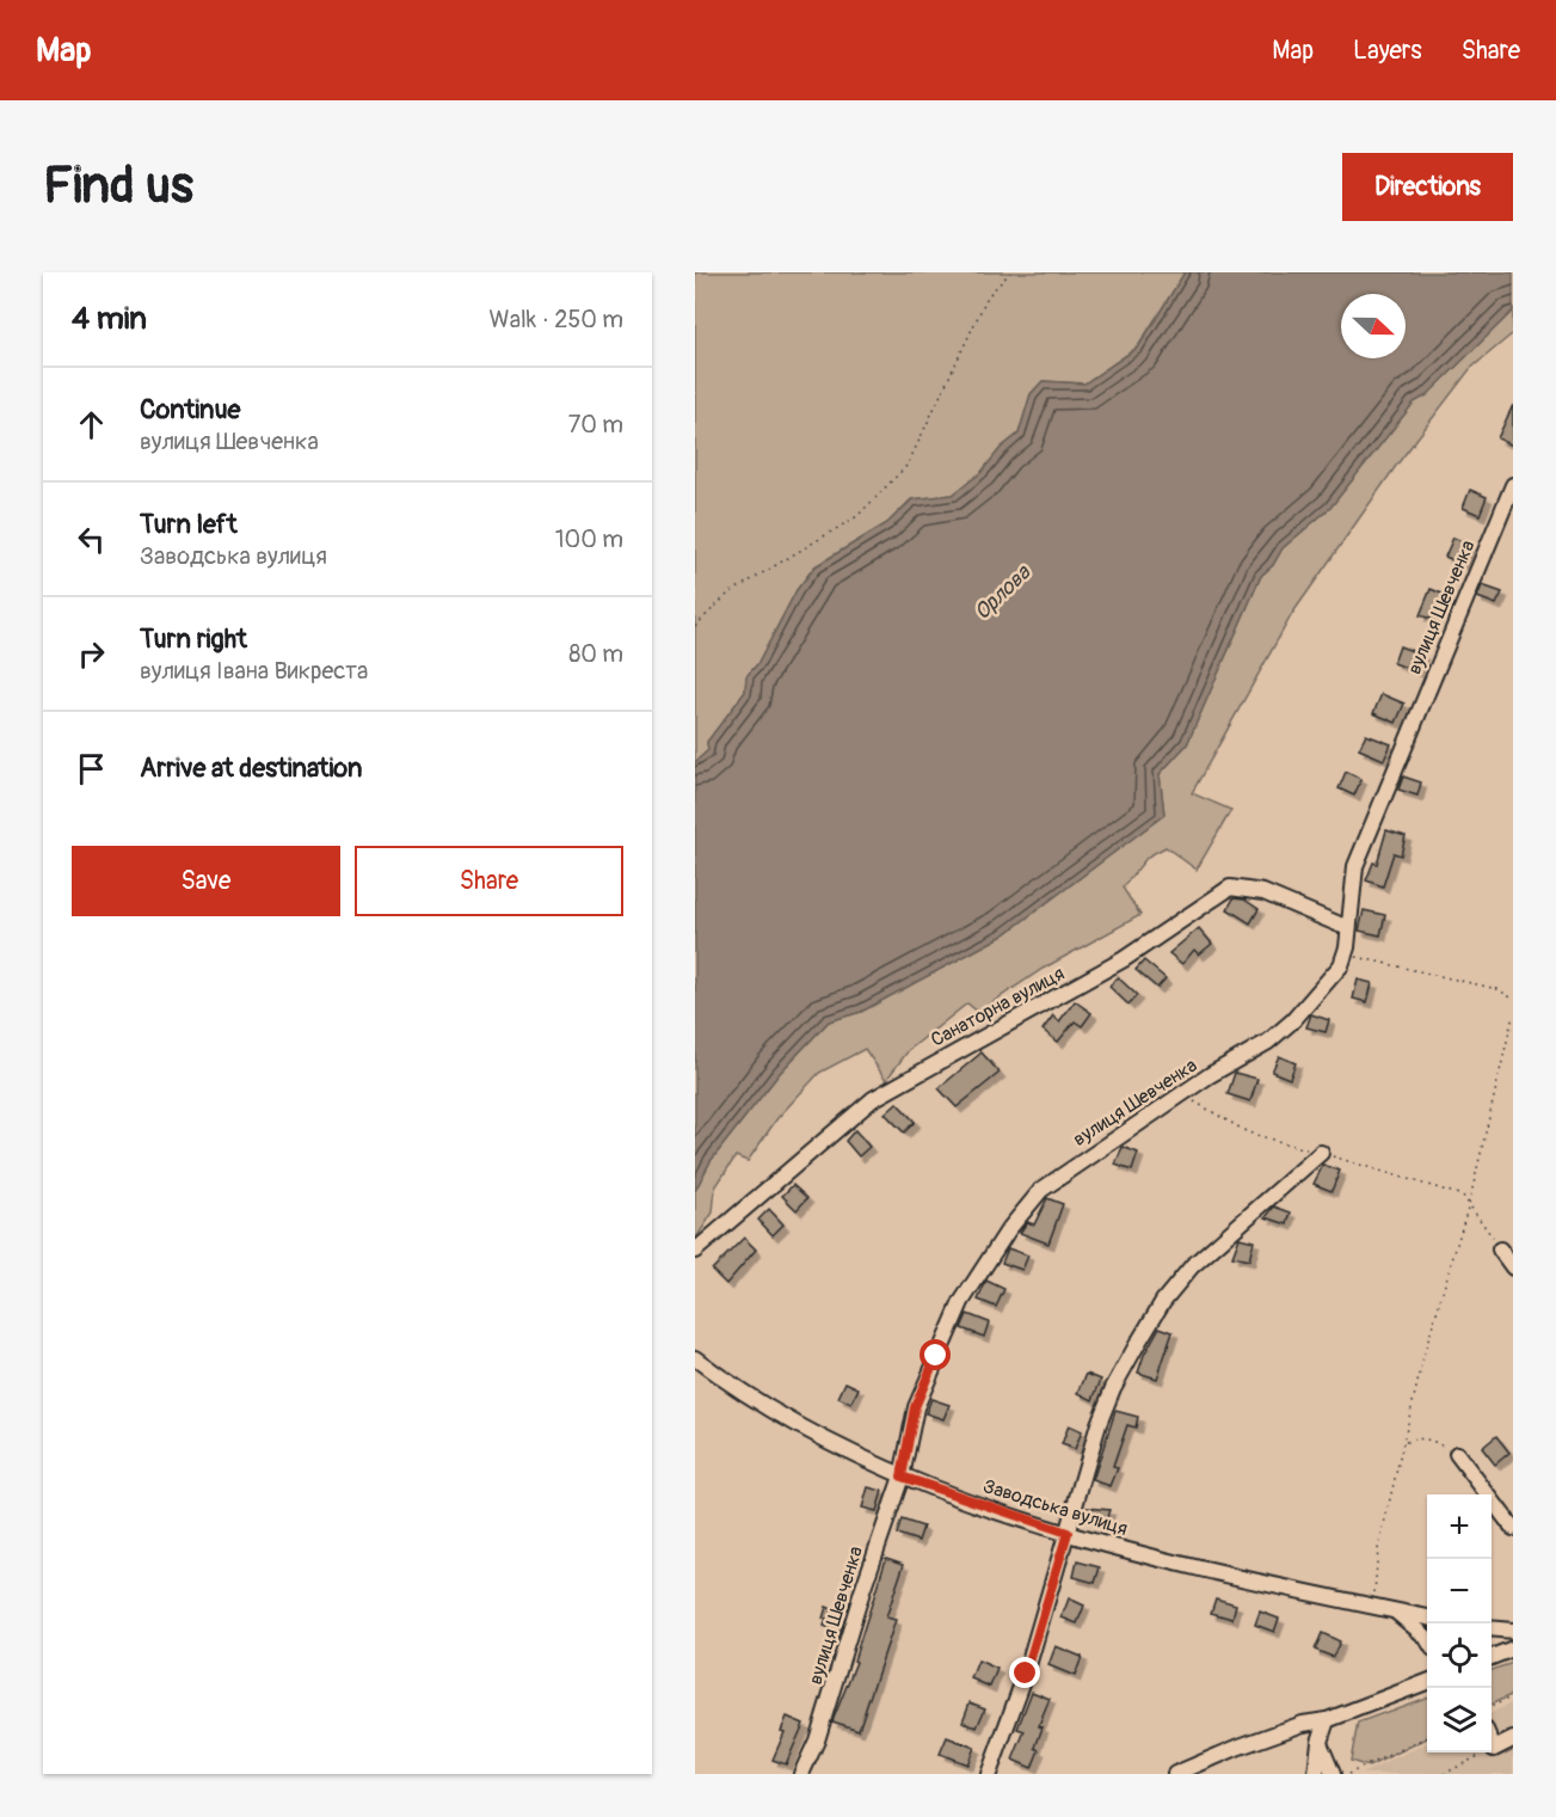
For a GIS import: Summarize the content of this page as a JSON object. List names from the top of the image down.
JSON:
{
  "streets": {
    "street": ["вулиця Шевченка", "Санаторна вулиця", "Заводська вулиця"]
  },
  "crossings": [
    ["вулиця Шевченка", "Санаторна вулиця"],
    ["вулиця Шевченка", "Заводська вулиця"]
  ],
  "water": ["Орлова"],
  "north": "right",
  "page": {
    "header": "Map",
    "nav": ["Map", "Layers", "Share"],
    "buttons": [
      "Directions",
      ["Save", "Share"]
    ],
    "title": "Find us",
    "heading": ["4 min", "Walk · 250 m"],
    "list": [
      ["Continue", "вулиця Шевченка", "70 m"],
      ["Turn left", "Заводська вулиця", "100 m"],
      ["Turn right", "вулиця Івана Викреста", "80 m"],
      "Arrive at destination"
    ],
    "map_buttons": ["+", "−"]
  }
}
